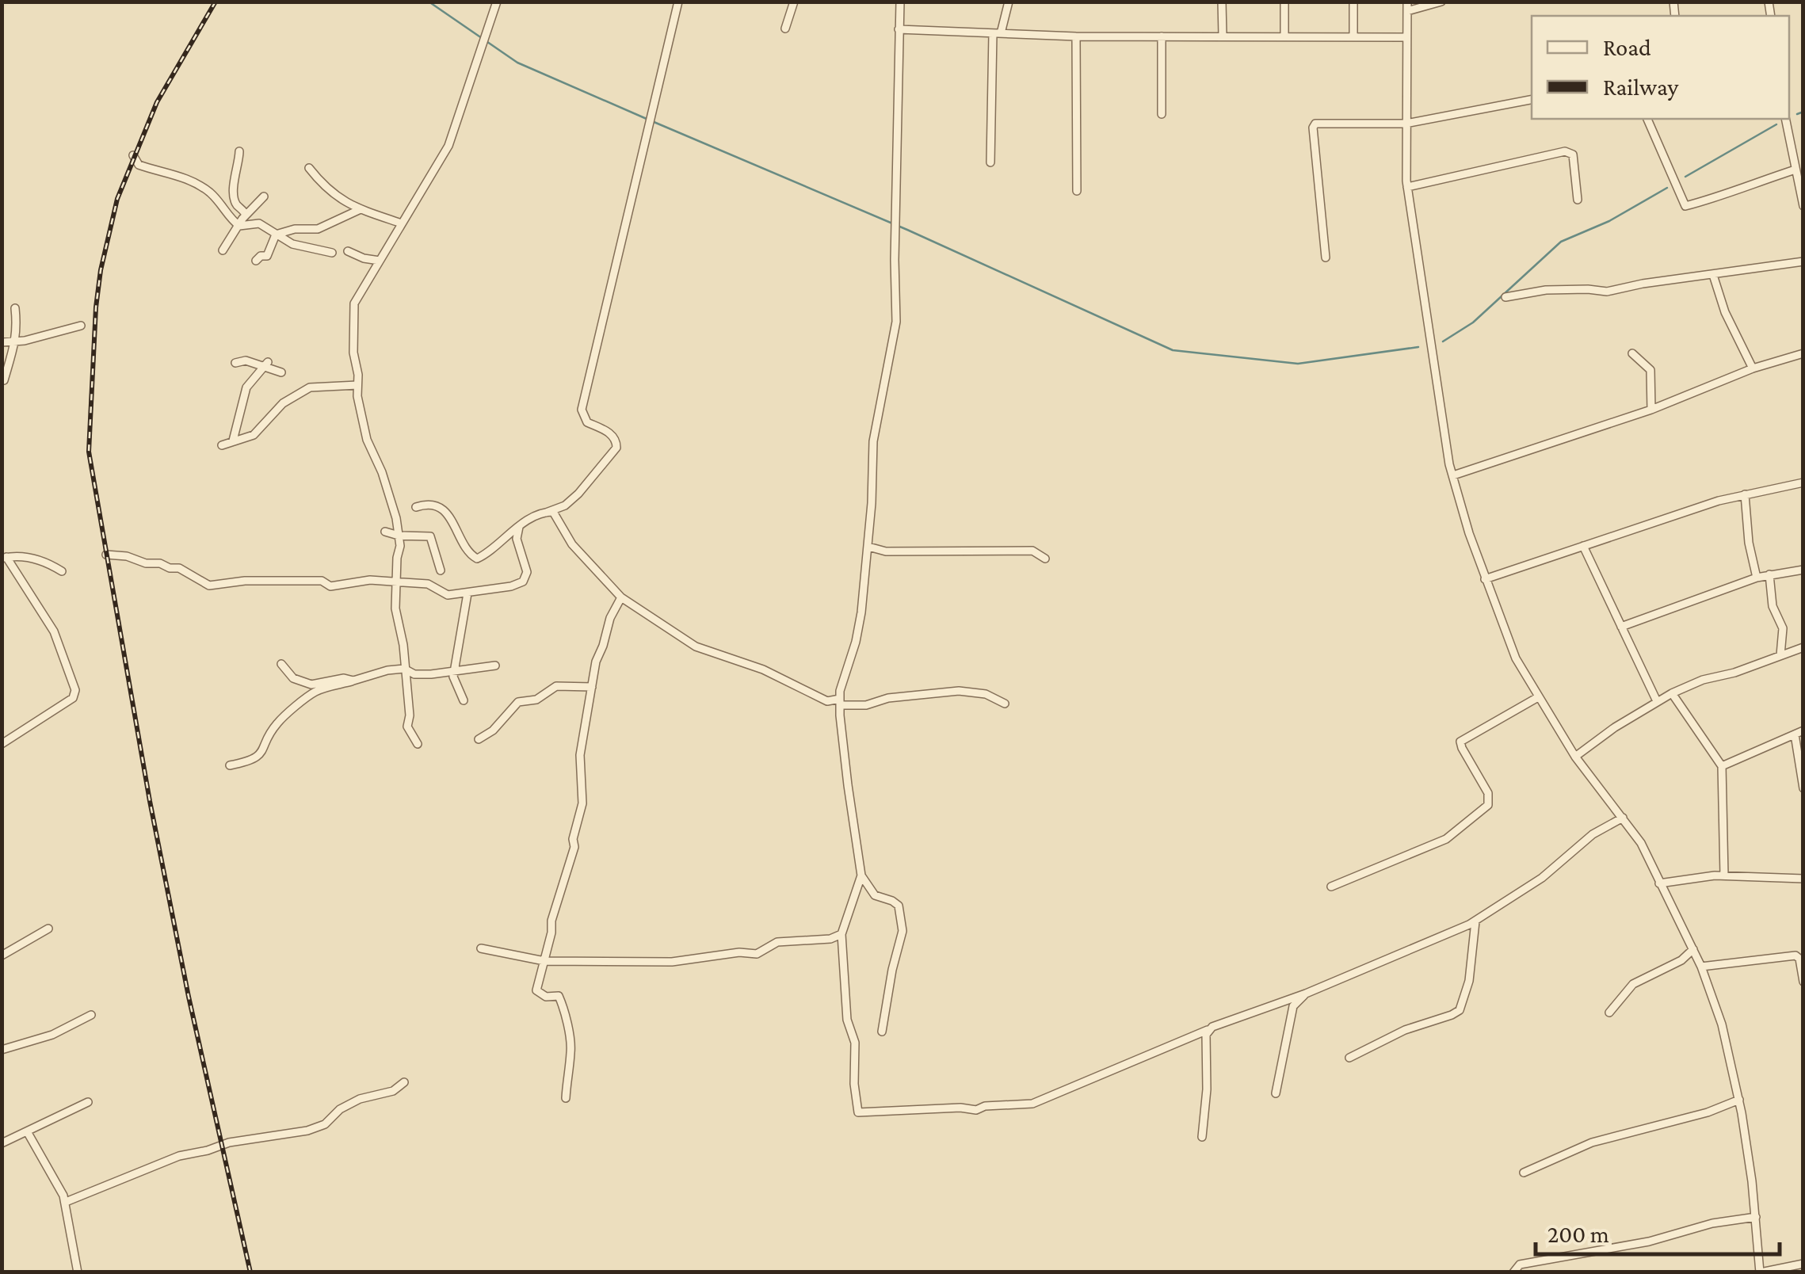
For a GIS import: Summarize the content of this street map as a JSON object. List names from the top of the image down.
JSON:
{
  "legend": ["Road", "Railway"],
  "scale_bar": "200 m"
}
